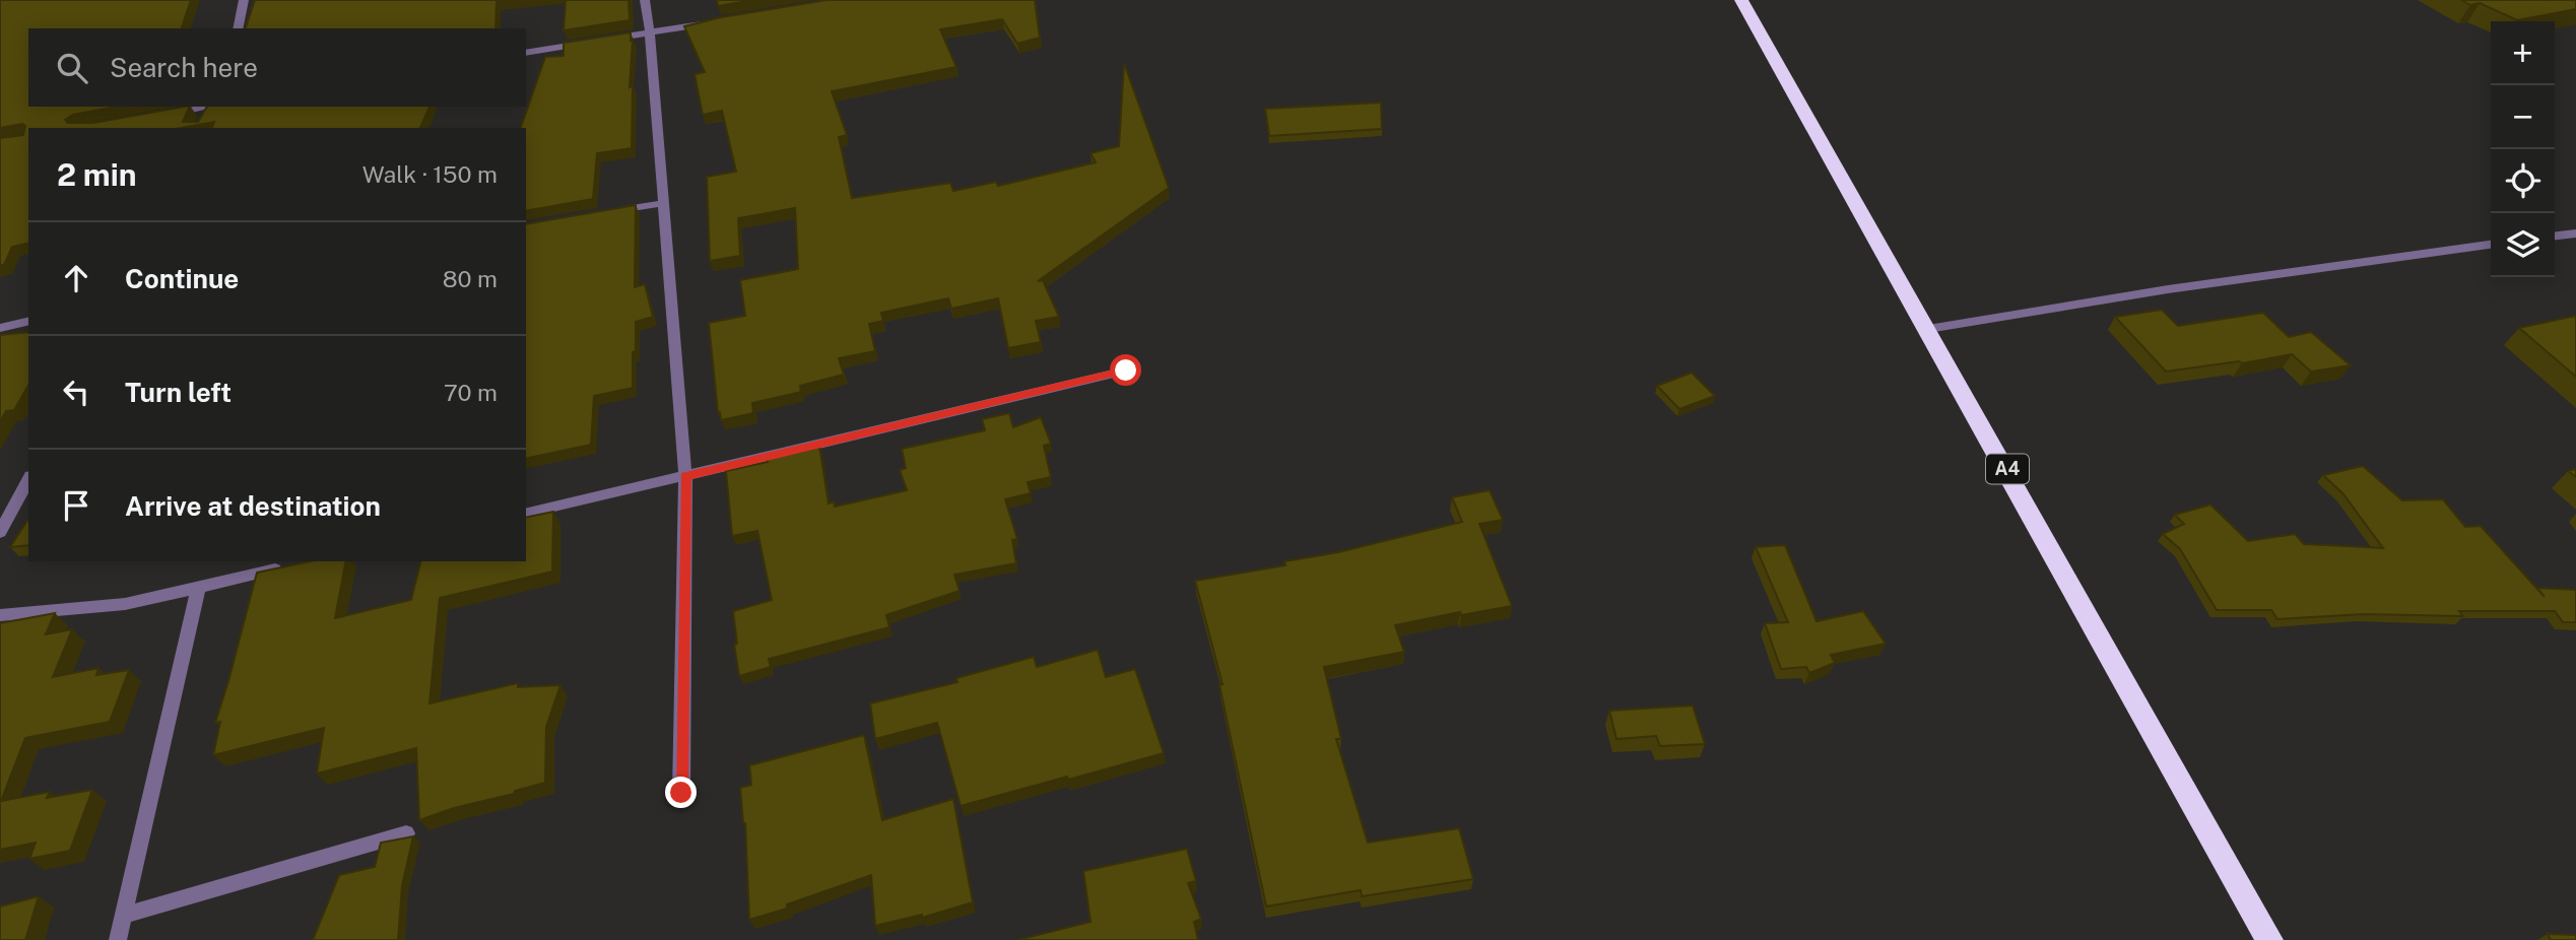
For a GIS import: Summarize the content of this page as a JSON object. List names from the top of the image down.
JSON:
{
  "streets": {
    "highway": ["A4"]
  },
  "page": {
    "map_buttons": ["+", "−"],
    "search": "Search here",
    "heading": ["2 min", "Walk · 150 m"],
    "list": [
      ["Continue", "80 m"],
      ["Turn left", "70 m"],
      "Arrive at destination"
    ]
  }
}
